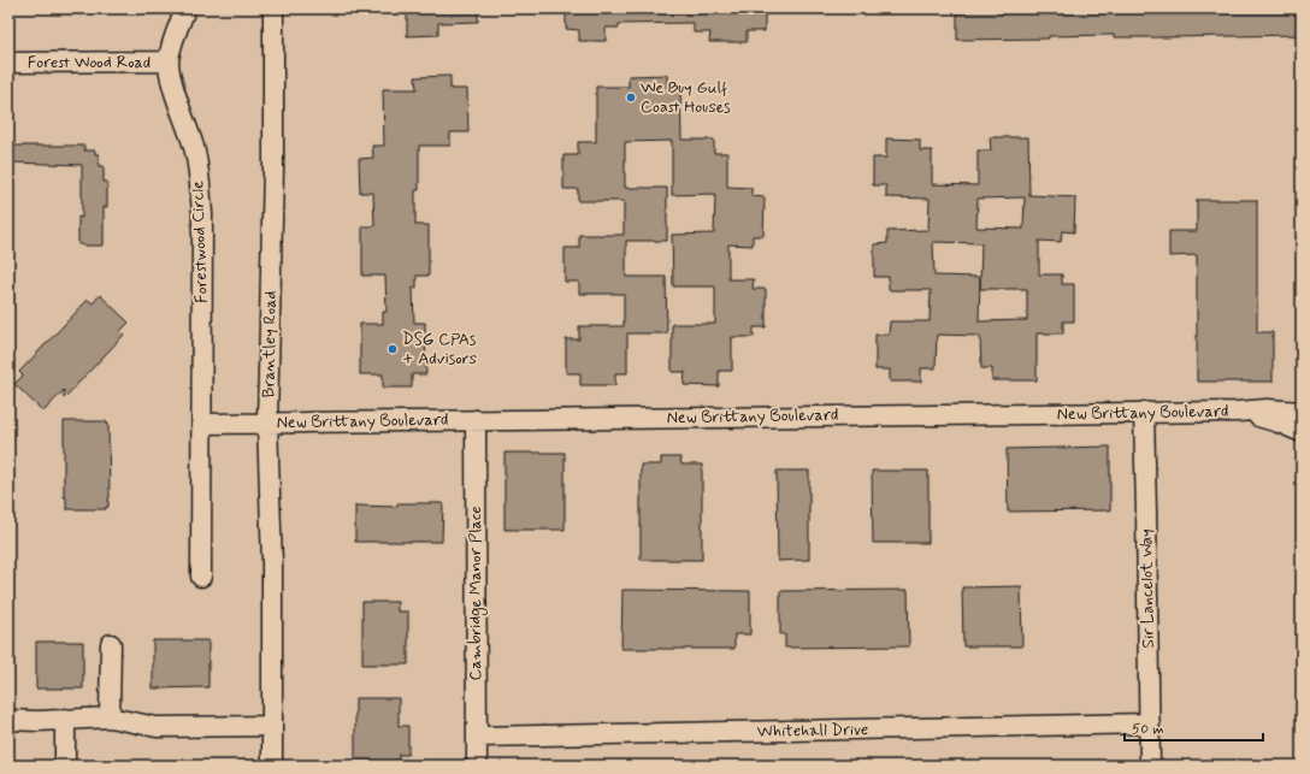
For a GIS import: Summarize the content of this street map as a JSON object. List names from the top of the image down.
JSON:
{
  "streets": {
    "street": [
      "Forest Wood Road",
      "Forestwood Circle",
      "Brantley Road",
      "New Brittany Boulevard",
      "Sir Lancelot Way",
      "Cambridge Manor Place",
      "Whitehall Drive"
    ]
  },
  "crossings": [
    ["Forest Wood Road", "Forestwood Circle"],
    ["Brantley Road", "New Brittany Boulevard"],
    ["New Brittany Boulevard", "Sir Lancelot Way"],
    ["New Brittany Boulevard", "Cambridge Manor Place"],
    ["Sir Lancelot Way", "Whitehall Drive"],
    ["Cambridge Manor Place", "Whitehall Drive"]
  ],
  "places": ["We Buy Gulf Coast Houses", "DSG CPAs + Advisors"],
  "scale_bar": "50 m"
}
